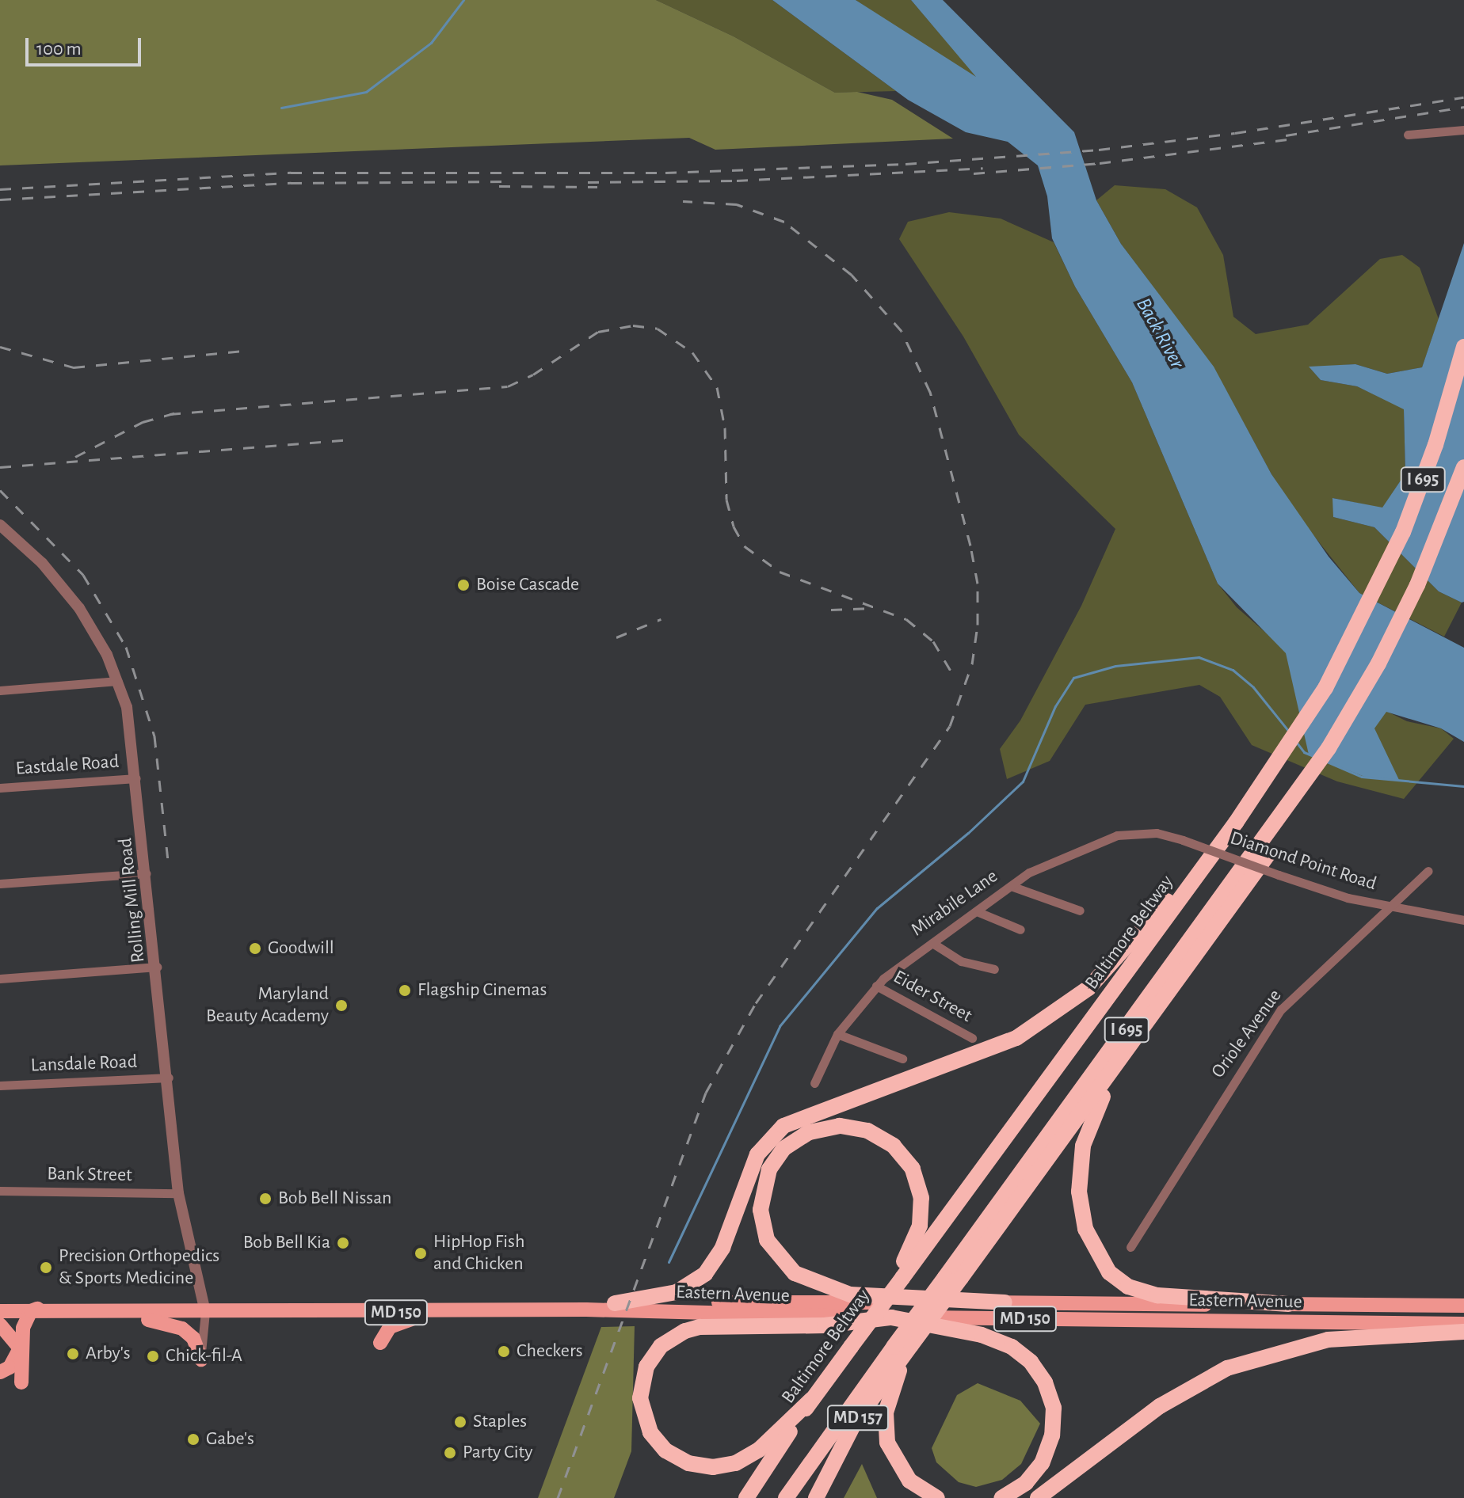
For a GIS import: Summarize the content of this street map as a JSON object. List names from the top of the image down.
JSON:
{
  "streets": {
    "highway": ["I 695", "Baltimore Beltway", "MD 157"],
    "main road": ["Eastern Avenue", "MD 150"],
    "street": [
      "Eastdale Road",
      "Diamond Point Road",
      "Rolling Mill Road",
      "Mirabile Lane",
      "Eider Street",
      "Oriole Avenue",
      "Lansdale Road",
      "Bank Street"
    ]
  },
  "crossings": [
    ["I 695", "MD 157"],
    ["Eastdale Road", "Rolling Mill Road"],
    ["Diamond Point Road", "Mirabile Lane"],
    ["Diamond Point Road", "Oriole Avenue"],
    ["Rolling Mill Road", "Lansdale Road"],
    ["Rolling Mill Road", "Bank Street"],
    ["Rolling Mill Road", "Eastern Avenue"],
    ["Mirabile Lane", "Eider Street"]
  ],
  "water": ["Back River"],
  "places": [
    "Boise Cascade",
    "Goodwill",
    "Flagship Cinemas",
    "Maryland Beauty Academy",
    "Bob Bell Nissan",
    "Bob Bell Kia",
    "HipHop Fish and Chicken",
    "Precision Orthopedics & Sports Medicine",
    "Checkers",
    "Arby's",
    "Chick-fil-A",
    "Staples",
    "Gabe's",
    "Party City"
  ],
  "scale_bar": "100 m"
}
